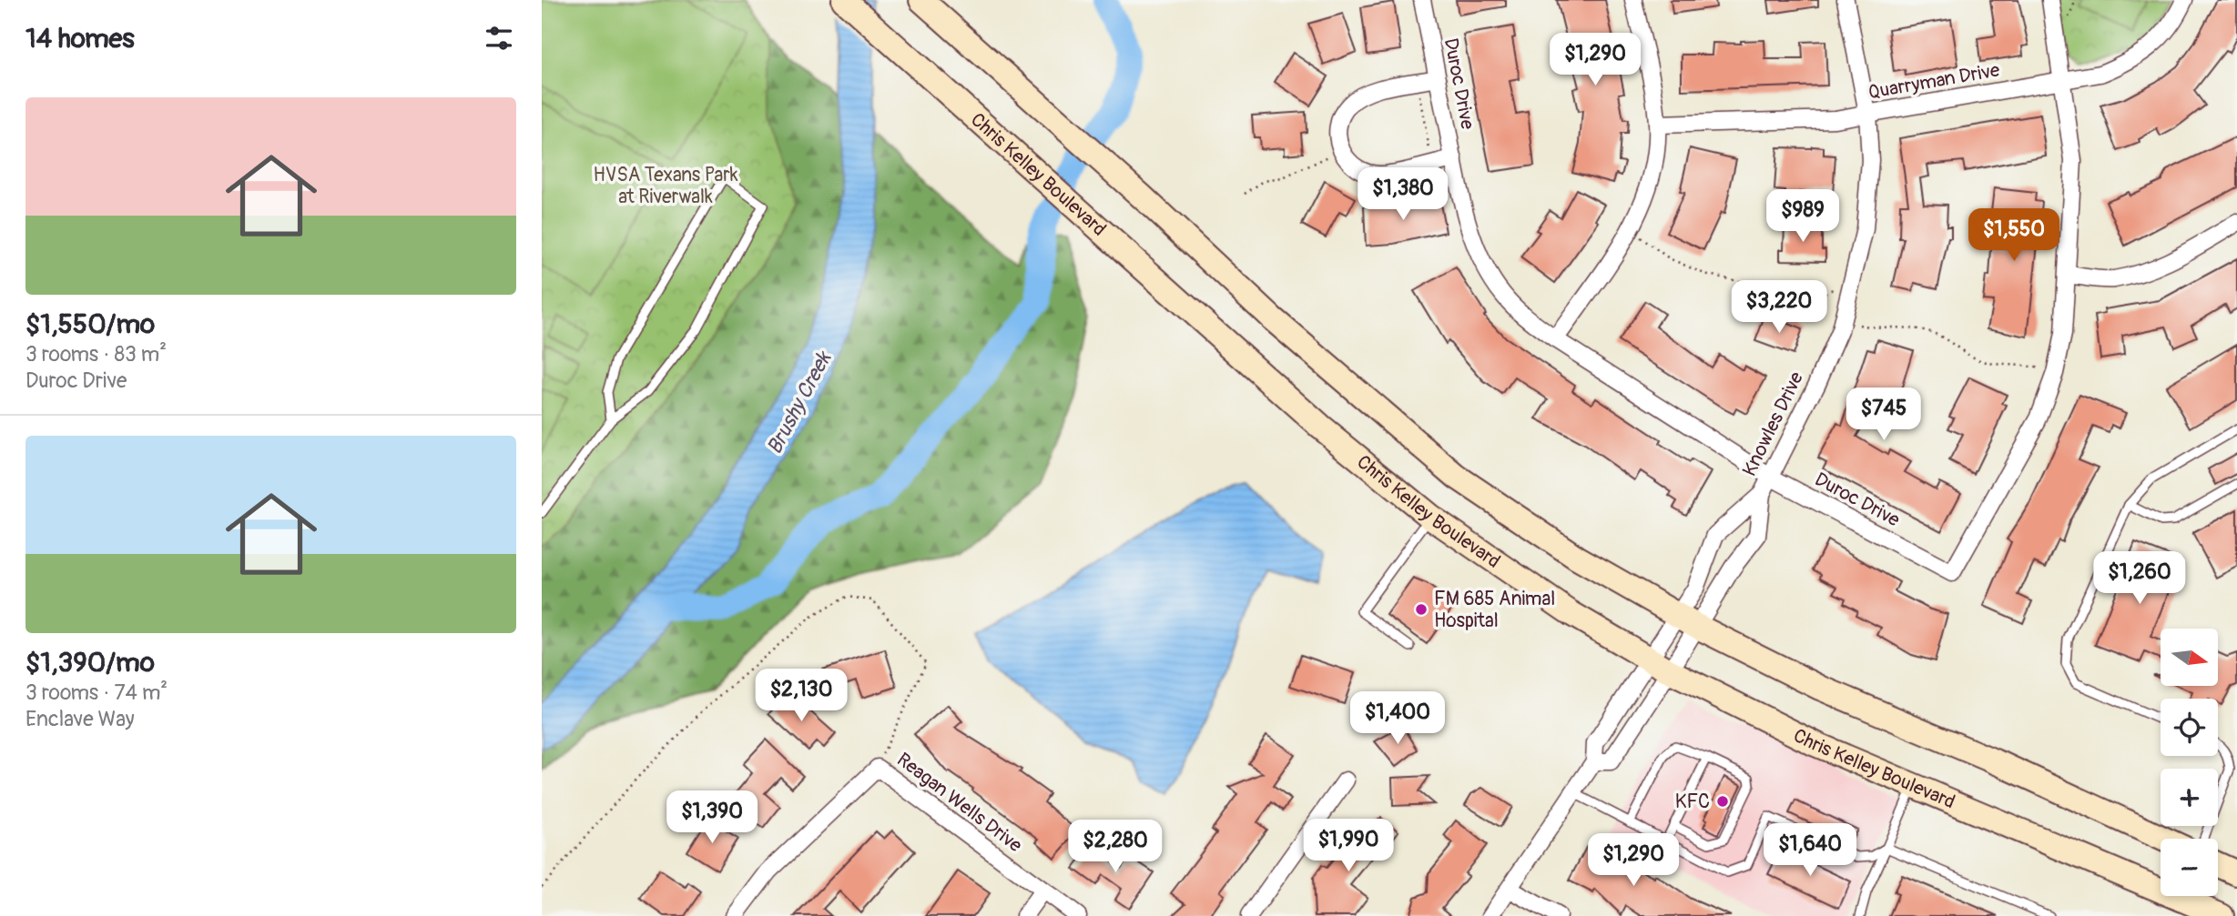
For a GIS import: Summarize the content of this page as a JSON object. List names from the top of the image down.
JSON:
{
  "streets": {
    "main road": ["Chris Kelley Boulevard"],
    "street": [
      "Quarryman Drive",
      "Duroc Drive",
      "Knowles Drive",
      "Reagan Wells Drive"
    ]
  },
  "crossings": [
    ["Quarryman Drive", "Duroc Drive"],
    ["Quarryman Drive", "Knowles Drive"],
    ["Duroc Drive", "Knowles Drive"],
    ["Chris Kelley Boulevard", "Knowles Drive"]
  ],
  "water": ["Brushy Creek"],
  "parks": ["HVSA Texans Park at Riverwalk"],
  "places": ["FM 685 Animal Hospital", "KFC"],
  "north": "right",
  "page": {
    "heading": "14 homes",
    "price": [
      "$1,290",
      "$1,380",
      "$989",
      "$1,550",
      "$3,220",
      "$745",
      "$1,260",
      "$2,130",
      "$1,400",
      "$1,390",
      "$1,990",
      "$2,280",
      "$1,640",
      "$1,290"
    ],
    "list": [
      {
        "name": "$1,550/mo",
        "note": "3 rooms · 83 m² · Duroc Drive"
      },
      {
        "name": "$1,390/mo",
        "note": "3 rooms · 74 m² · Enclave Way"
      }
    ],
    "map_buttons": ["+", "−"]
  }
}
